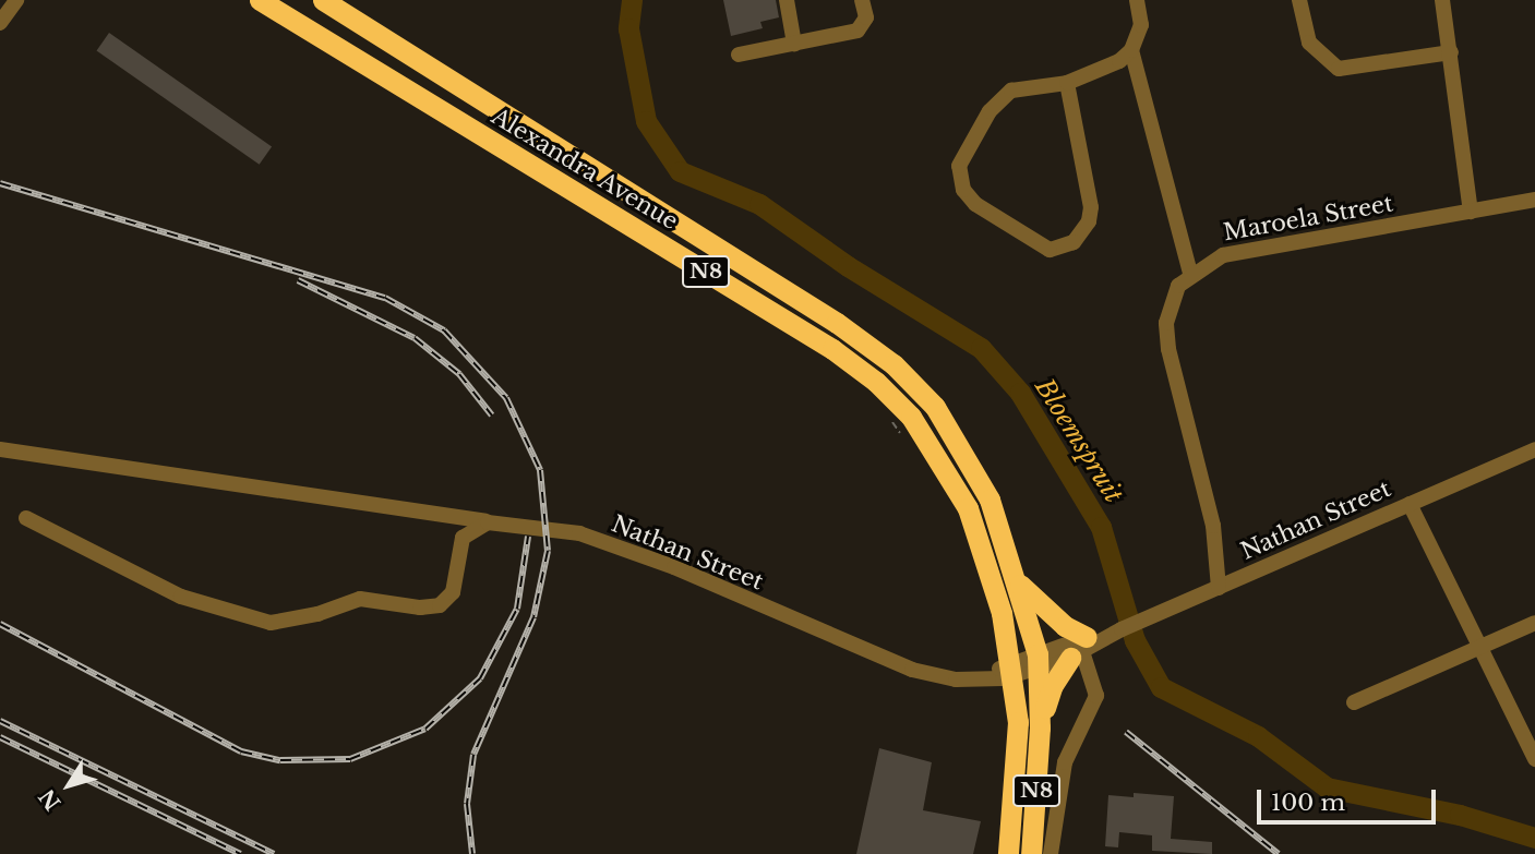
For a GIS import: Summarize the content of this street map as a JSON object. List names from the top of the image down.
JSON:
{
  "streets": {
    "highway": ["Alexandra Avenue", "N8"],
    "street": ["Maroela Street", "Nathan Street"]
  },
  "crossings": [
    ["Alexandra Avenue", "Nathan Street"],
    ["Maroela Street", "Nathan Street"]
  ],
  "water": ["Bloemspruit"],
  "scale_bar": "100 m",
  "north": "bottom left"
}
